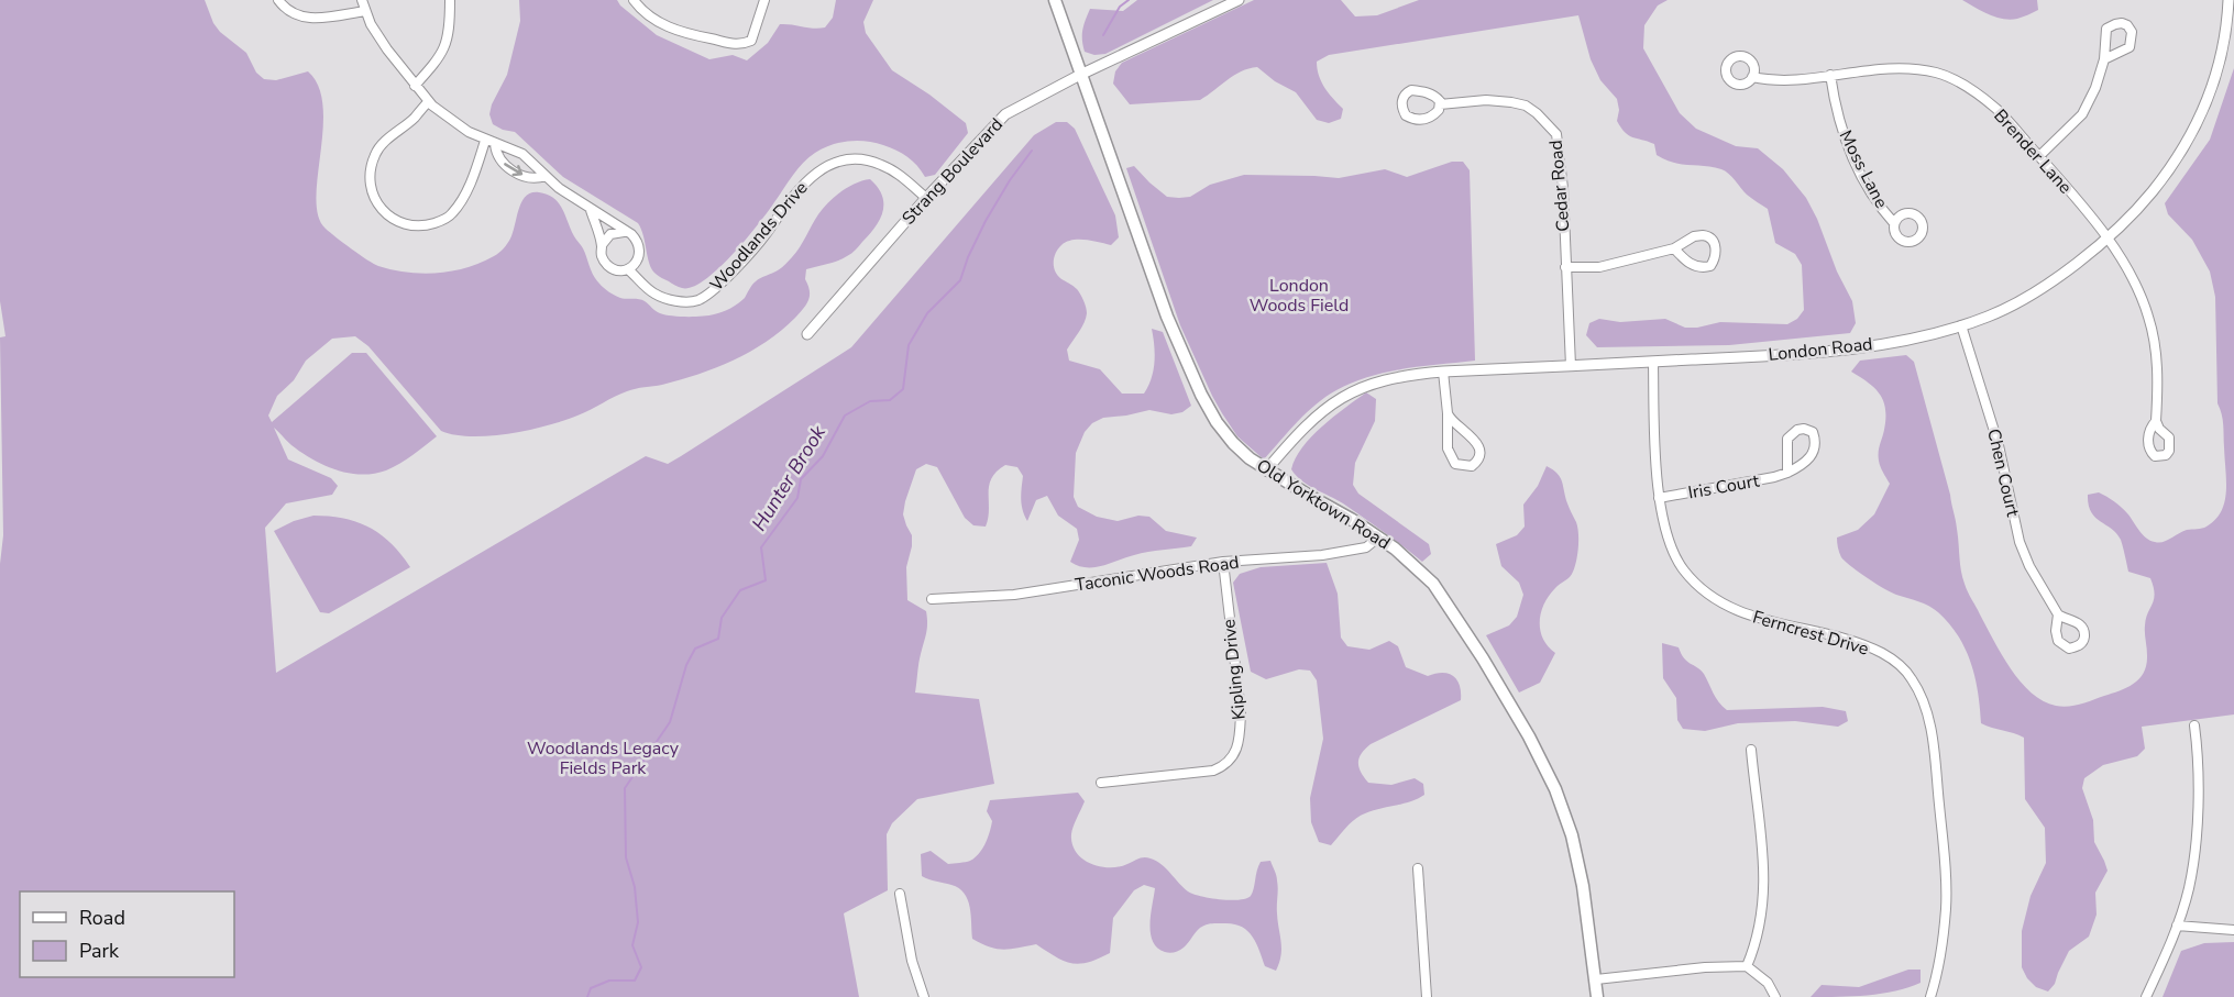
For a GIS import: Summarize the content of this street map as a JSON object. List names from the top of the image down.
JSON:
{
  "streets": {
    "main road": ["Old Yorktown Road"],
    "street": [
      "Brender Lane",
      "Moss Lane",
      "Strang Boulevard",
      "Cedar Road",
      "Woodlands Drive",
      "London Road",
      "Chen Court",
      "Iris Court",
      "Taconic Woods Road",
      "Ferncrest Drive",
      "Kipling Drive"
    ]
  },
  "crossings": [
    ["Brender Lane", "Moss Lane"],
    ["Brender Lane", "London Road"],
    ["Strang Boulevard", "Woodlands Drive"],
    ["Strang Boulevard", "Old Yorktown Road"],
    ["Cedar Road", "London Road"],
    ["London Road", "Chen Court"],
    ["London Road", "Old Yorktown Road"],
    ["London Road", "Ferncrest Drive"],
    ["Iris Court", "Ferncrest Drive"],
    ["Old Yorktown Road", "Taconic Woods Road"],
    ["Taconic Woods Road", "Kipling Drive"]
  ],
  "water": ["Hunter Brook"],
  "parks": ["London Woods Field", "Woodlands Legacy Fields Park"],
  "legend": ["Road", "Park"]
}
